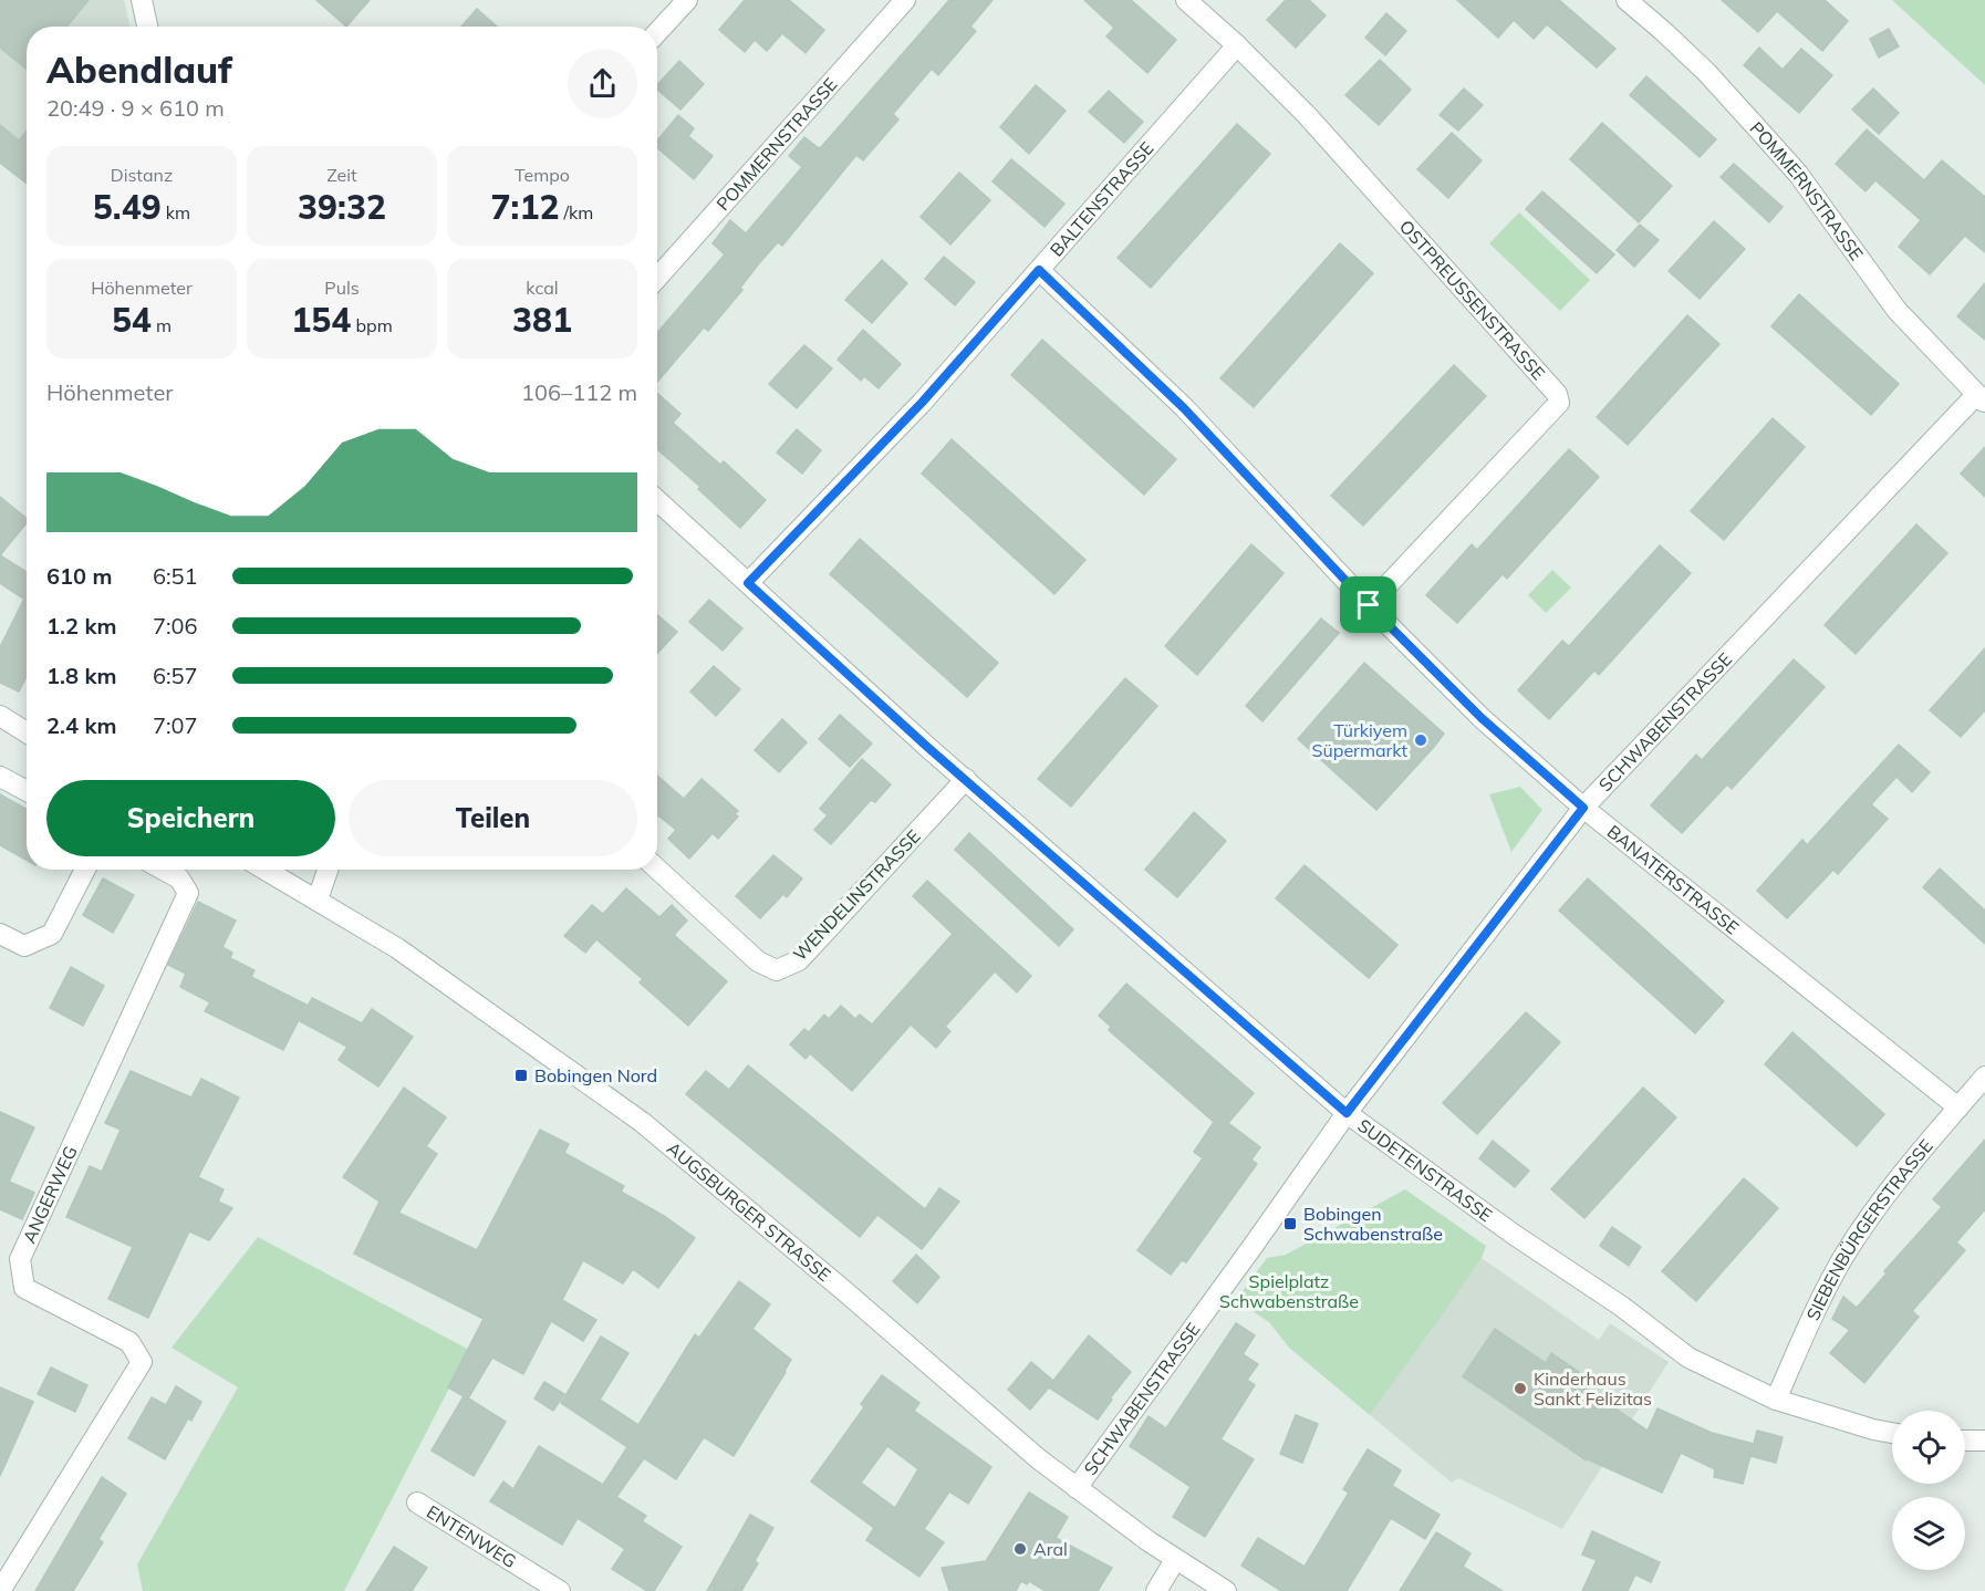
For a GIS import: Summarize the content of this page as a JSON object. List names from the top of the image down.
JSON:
{
  "streets": {
    "street": [
      "POMMERNSTRASSE",
      "BALTENSTRASSE",
      "OSTPREUSSENSTRASSE",
      "SCHWABENSTRASSE",
      "BANATERSTRASSE",
      "WENDELINSTRASSE",
      "SUDETENSTRASSE",
      "ANGERWEG",
      "AUGSBURGER STRASSE",
      "SIEBENBÜRGERSTRASSE",
      "ENTENWEG"
    ]
  },
  "crossings": [
    ["POMMERNSTRASSE", "SCHWABENSTRASSE"],
    ["BALTENSTRASSE", "OSTPREUSSENSTRASSE"],
    ["BALTENSTRASSE", "BANATERSTRASSE"],
    ["BALTENSTRASSE", "SUDETENSTRASSE"],
    ["OSTPREUSSENSTRASSE", "BANATERSTRASSE"],
    ["SCHWABENSTRASSE", "BANATERSTRASSE"],
    ["SCHWABENSTRASSE", "SUDETENSTRASSE"],
    ["SCHWABENSTRASSE", "AUGSBURGER STRASSE"],
    ["BANATERSTRASSE", "SIEBENBÜRGERSTRASSE"],
    ["WENDELINSTRASSE", "SUDETENSTRASSE"],
    ["SUDETENSTRASSE", "SIEBENBÜRGERSTRASSE"]
  ],
  "parks": ["Spielplatz Schwabenstraße"],
  "places": {
    "other": ["Türkiyem Süpermarkt", "Kinderhaus Sankt Felizitas", "Aral"],
    "transit": ["Bobingen Nord", "Bobingen Schwabenstraße"]
  },
  "page": {
    "heading": ["Abendlauf", "20:49 · 9 × 610 m"],
    "stats": [
      ["Distanz", "5.49 km"],
      ["Zeit", "39:32"],
      ["Tempo", "7:12 /km"],
      ["Höhenmeter", "54 m"],
      ["Puls", "154 bpm"],
      ["kcal", "381"]
    ],
    "chart": ["Höhenmeter", "106–112 m"],
    "list": [
      {
        "name": "610 m",
        "note": "6:51"
      },
      {
        "name": "1.2 km",
        "note": "7:06"
      },
      {
        "name": "1.8 km",
        "note": "6:57"
      },
      {
        "name": "2.4 km",
        "note": "7:07"
      }
    ],
    "buttons": ["Speichern", "Teilen"]
  }
}
